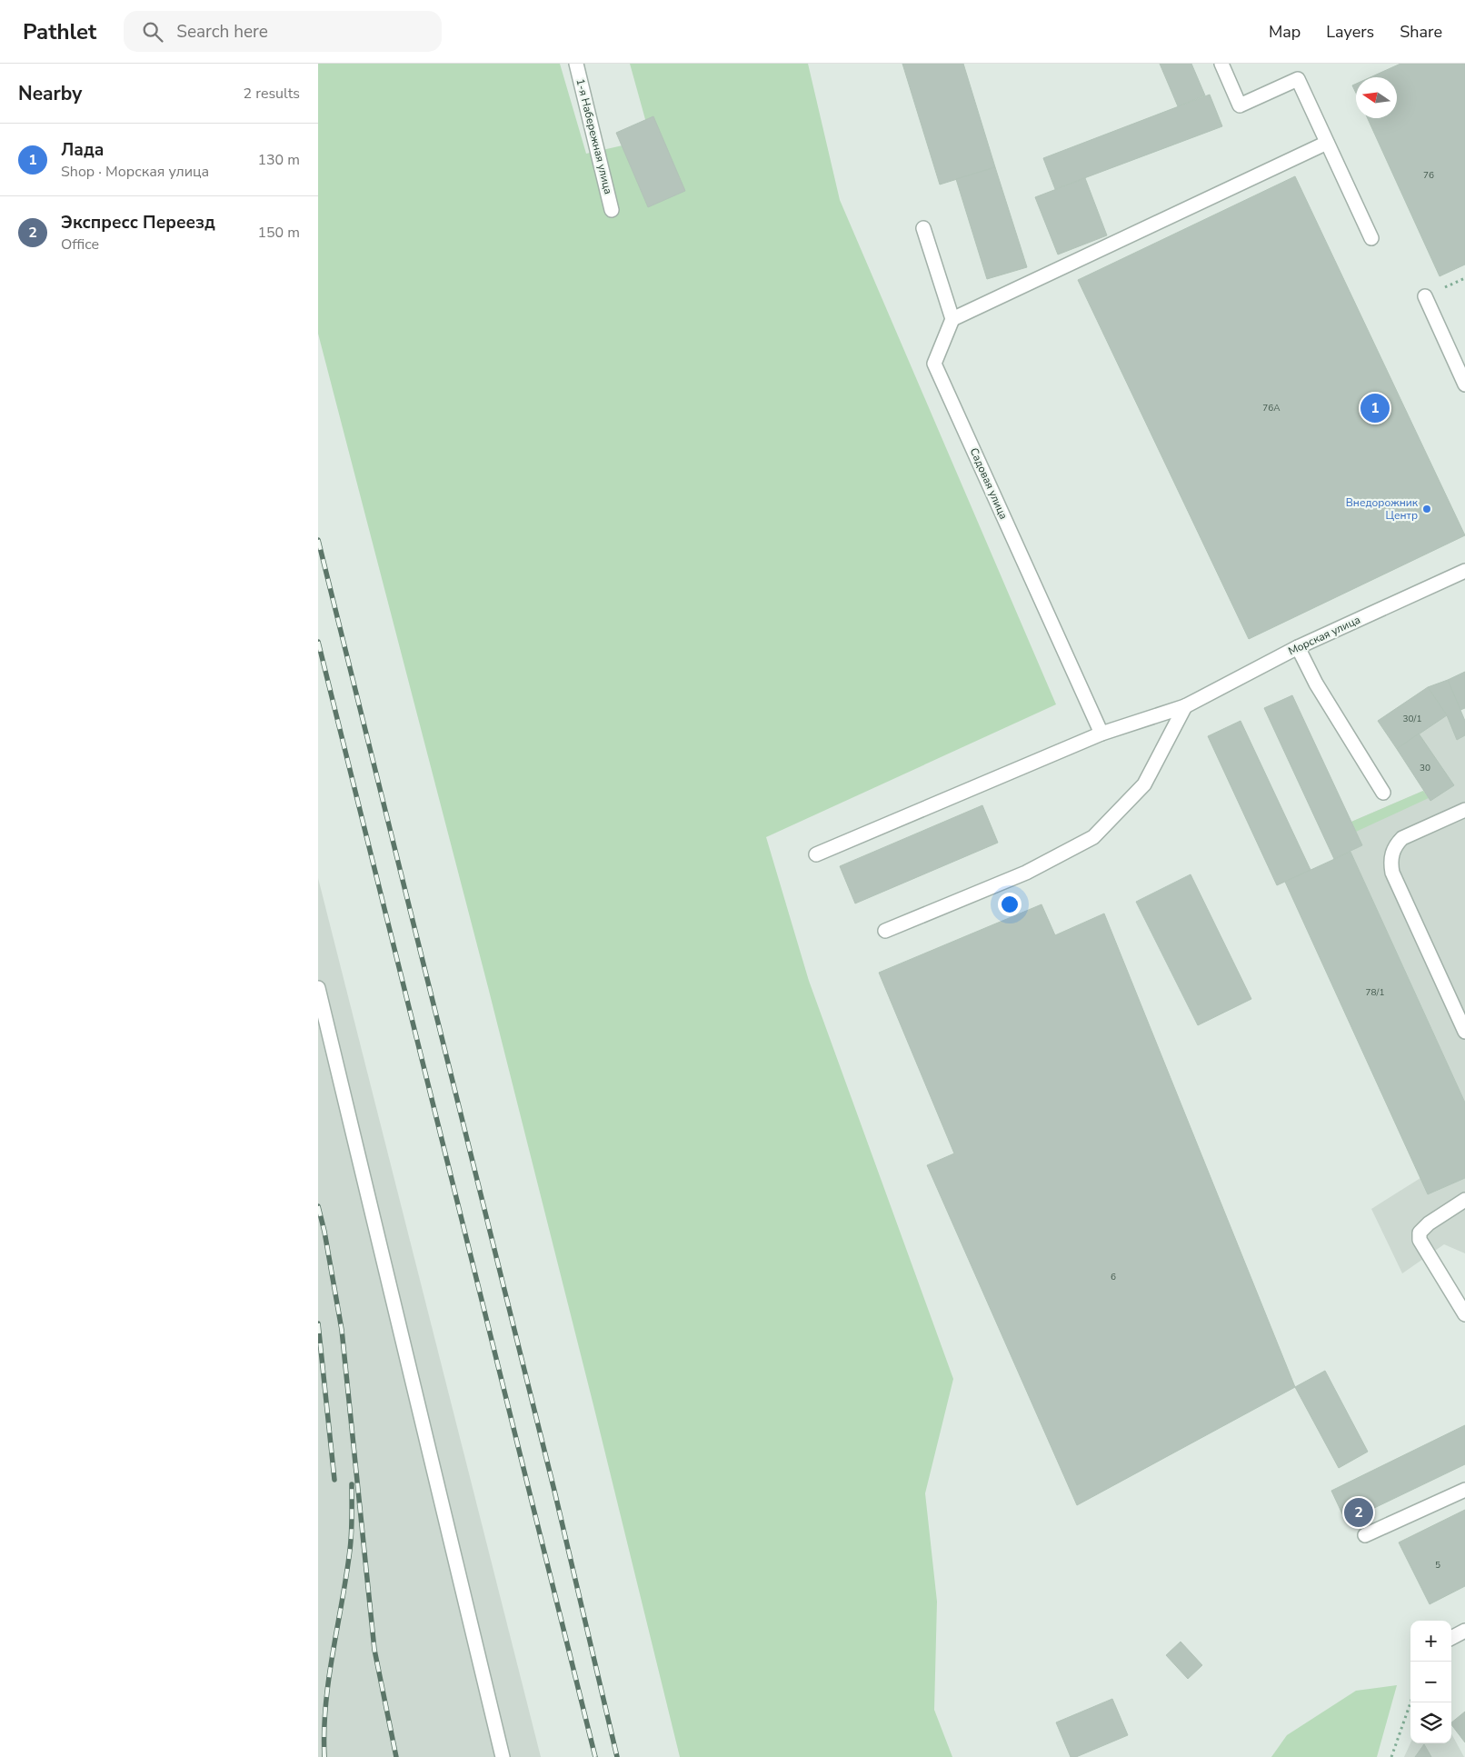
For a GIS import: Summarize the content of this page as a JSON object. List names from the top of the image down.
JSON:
{
  "streets": {
    "street": ["1-я Набережная улица", "Садовая улица", "Морская улица"]
  },
  "crossings": [
    ["Садовая улица", "Морская улица"]
  ],
  "places": ["Внедорожник Центр"],
  "house_numbers": [
    "76",
    "76А",
    "30/1",
    "30",
    "78/1",
    "6",
    "5"
  ],
  "north": "left",
  "page": {
    "header": "Pathlet",
    "search": "Search here",
    "nav": ["Map", "Layers", "Share"],
    "heading": ["Nearby", "2 results"],
    "list": [
      {
        "mark": "1",
        "name": "Лада",
        "note": "Shop · Морская улица",
        "value": "130 m"
      },
      {
        "mark": "2",
        "name": "Экспресс Переезд",
        "note": "Office",
        "value": "150 m"
      }
    ],
    "pins": ["1", "2"],
    "map_buttons": ["+", "−"]
  }
}
